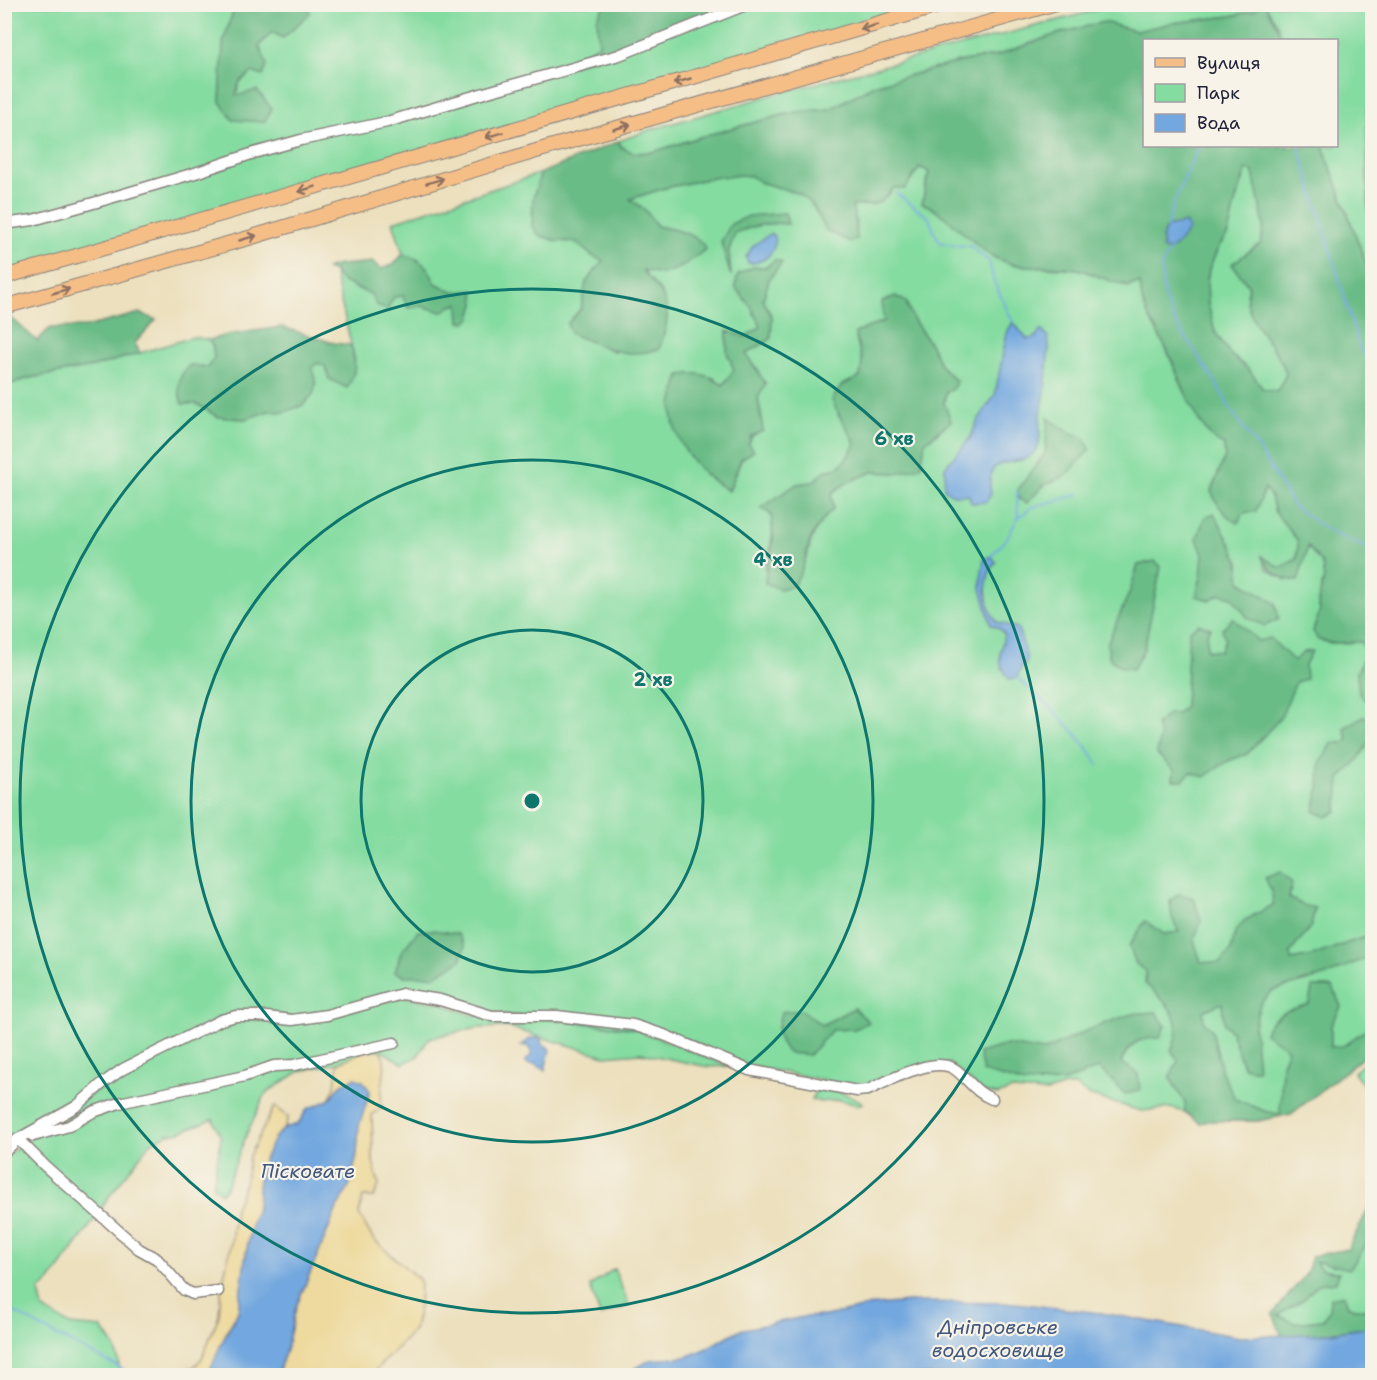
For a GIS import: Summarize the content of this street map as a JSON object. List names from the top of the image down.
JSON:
{
  "water": ["Пісковате", "Дніпровське водосховище"],
  "legend": ["Вулиця", "Парк", "Вода"],
  "rings": ["6 хв", "4 хв", "2 хв"]
}
